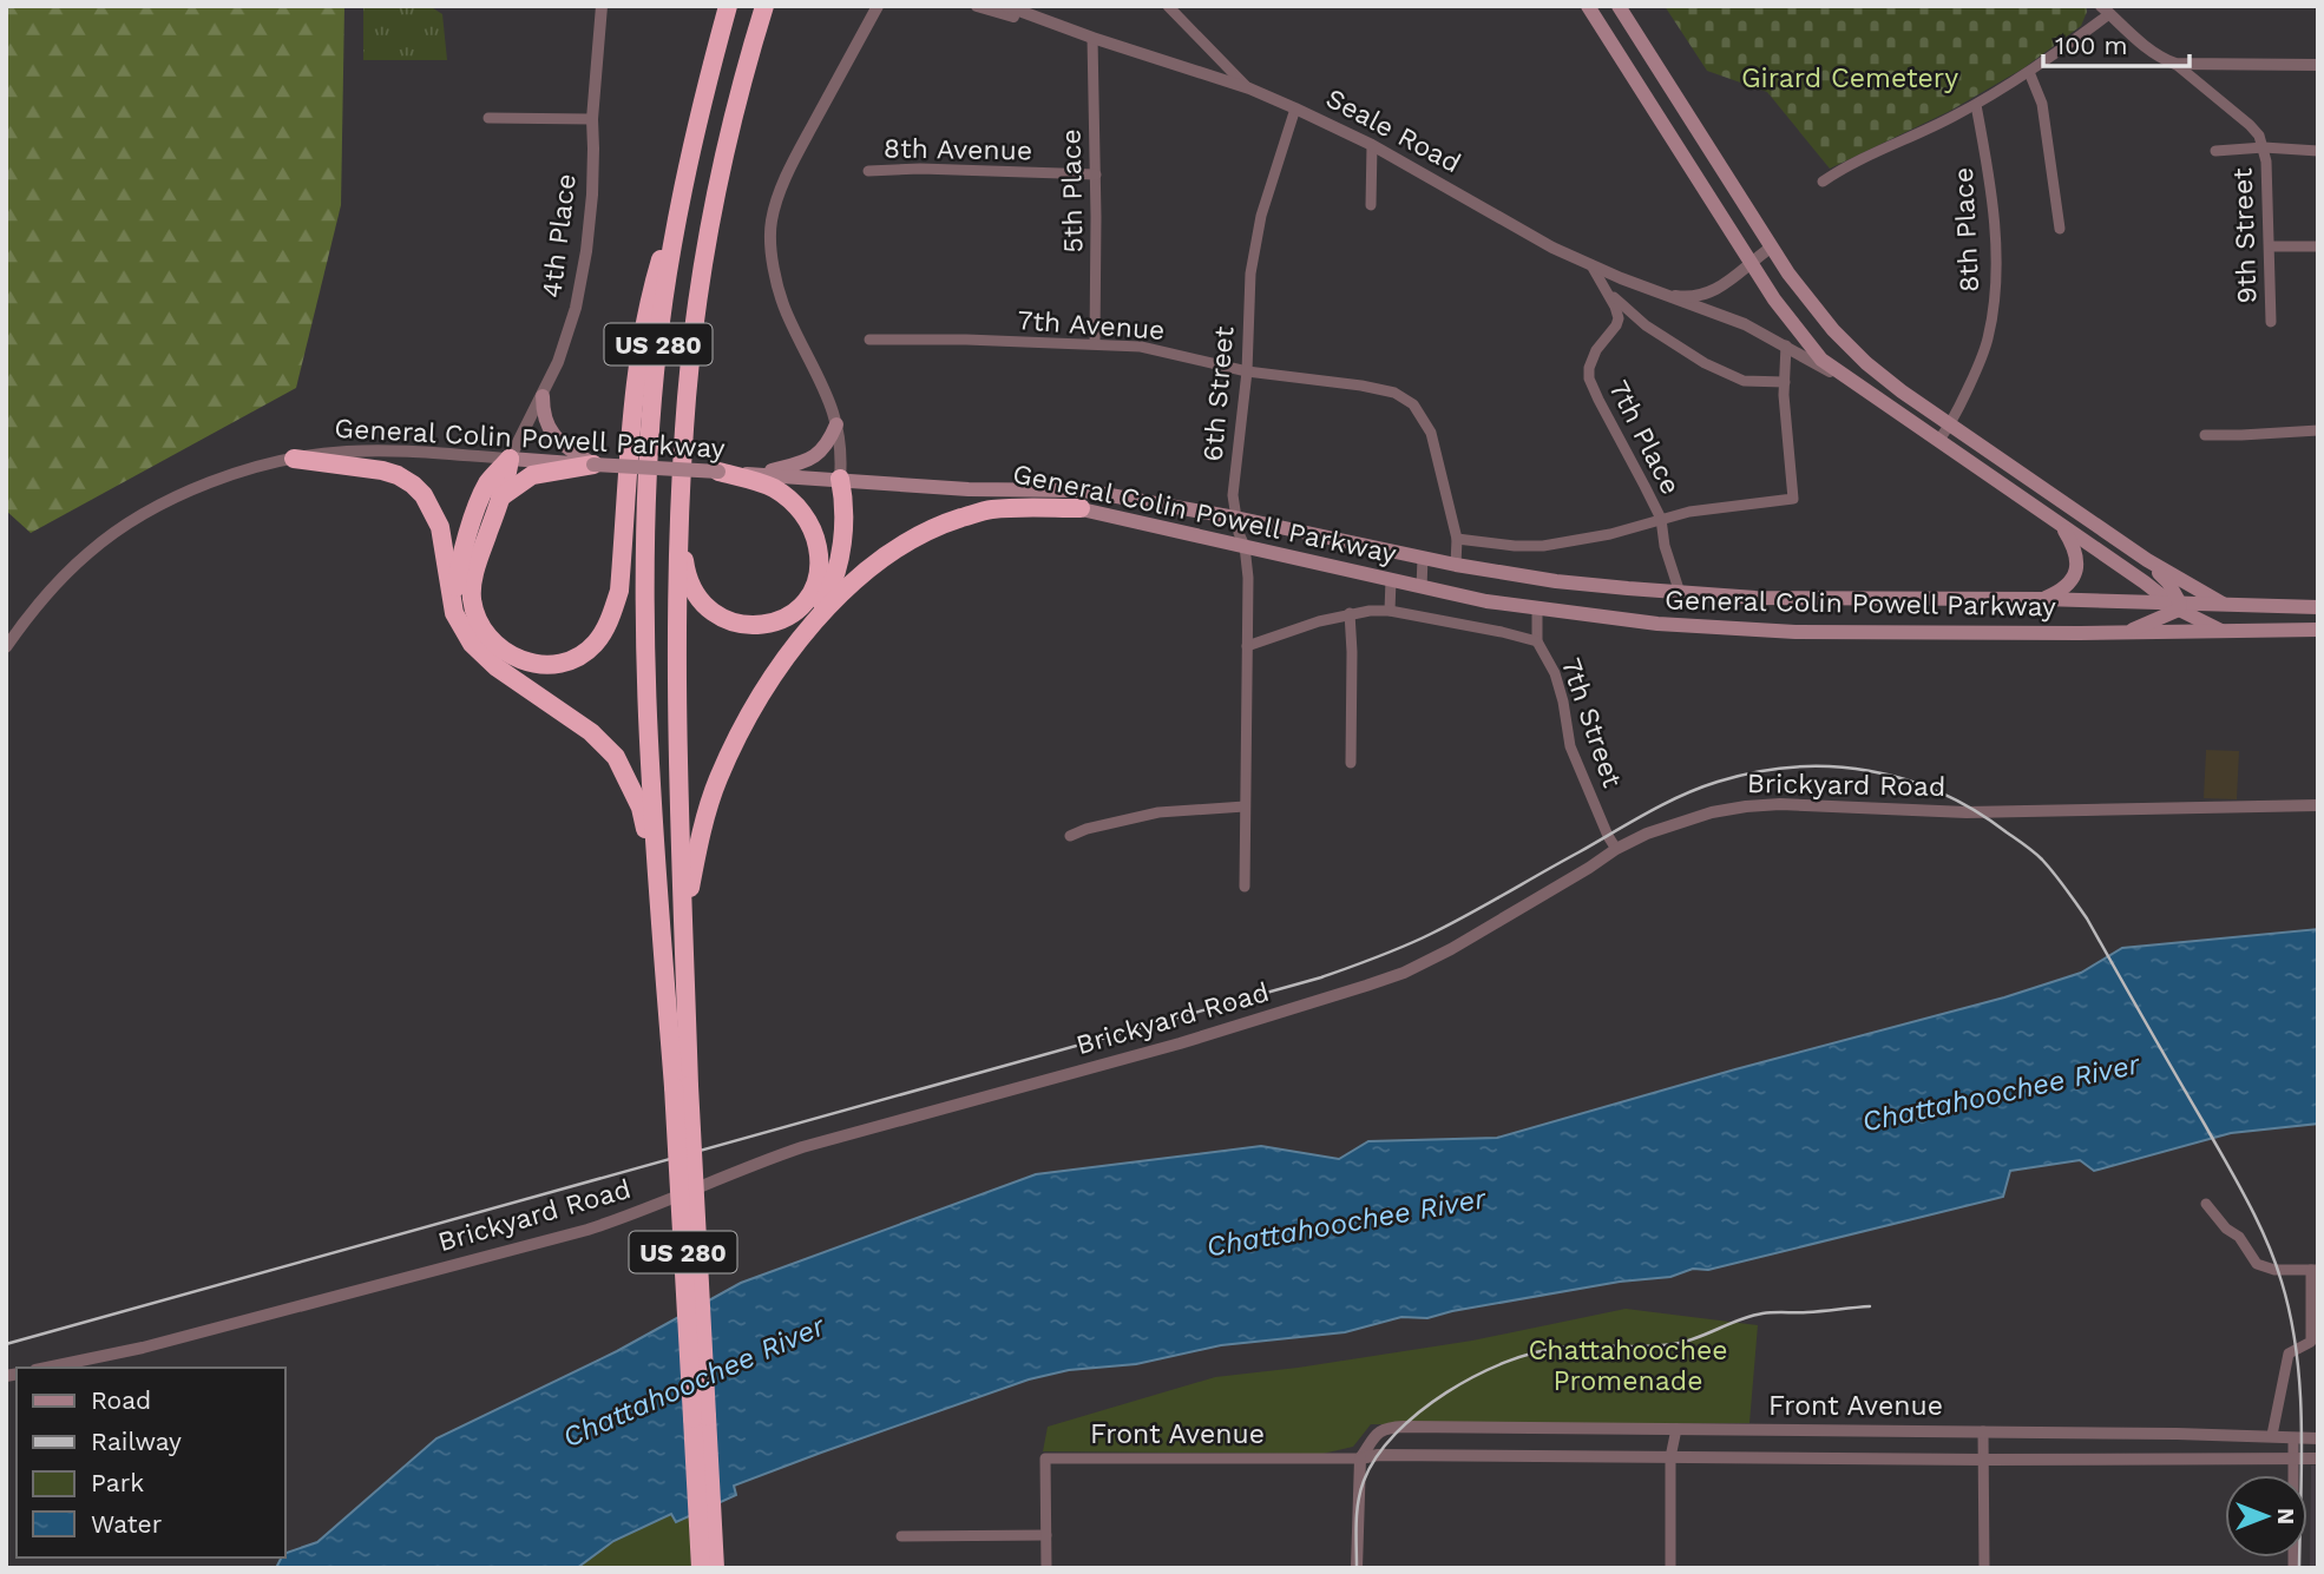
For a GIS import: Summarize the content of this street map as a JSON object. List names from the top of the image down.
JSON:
{
  "streets": {
    "highway": ["US 280"],
    "main road": ["General Colin Powell Parkway"],
    "street": [
      "Seale Road",
      "8th Avenue",
      "5th Place",
      "8th Place",
      "4th Place",
      "9th Street",
      "7th Avenue",
      "6th Street",
      "7th Place",
      "7th Street",
      "Brickyard Road",
      "Front Avenue"
    ]
  },
  "crossings": [
    ["Seale Road", "5th Place"],
    ["Seale Road", "6th Street"],
    ["Seale Road", "7th Place"],
    ["8th Avenue", "5th Place"],
    ["5th Place", "7th Avenue"],
    ["4th Place", "General Colin Powell Parkway"],
    ["7th Avenue", "6th Street"],
    ["6th Street", "General Colin Powell Parkway"],
    ["7th Place", "General Colin Powell Parkway"],
    ["General Colin Powell Parkway", "7th Street"],
    ["7th Street", "Brickyard Road"]
  ],
  "water": ["Chattahoochee River"],
  "parks": ["Girard Cemetery", "Chattahoochee Promenade"],
  "legend": [
    "Road",
    "Railway",
    "Park",
    "Water"
  ],
  "scale_bar": "100 m",
  "north": "right"
}
